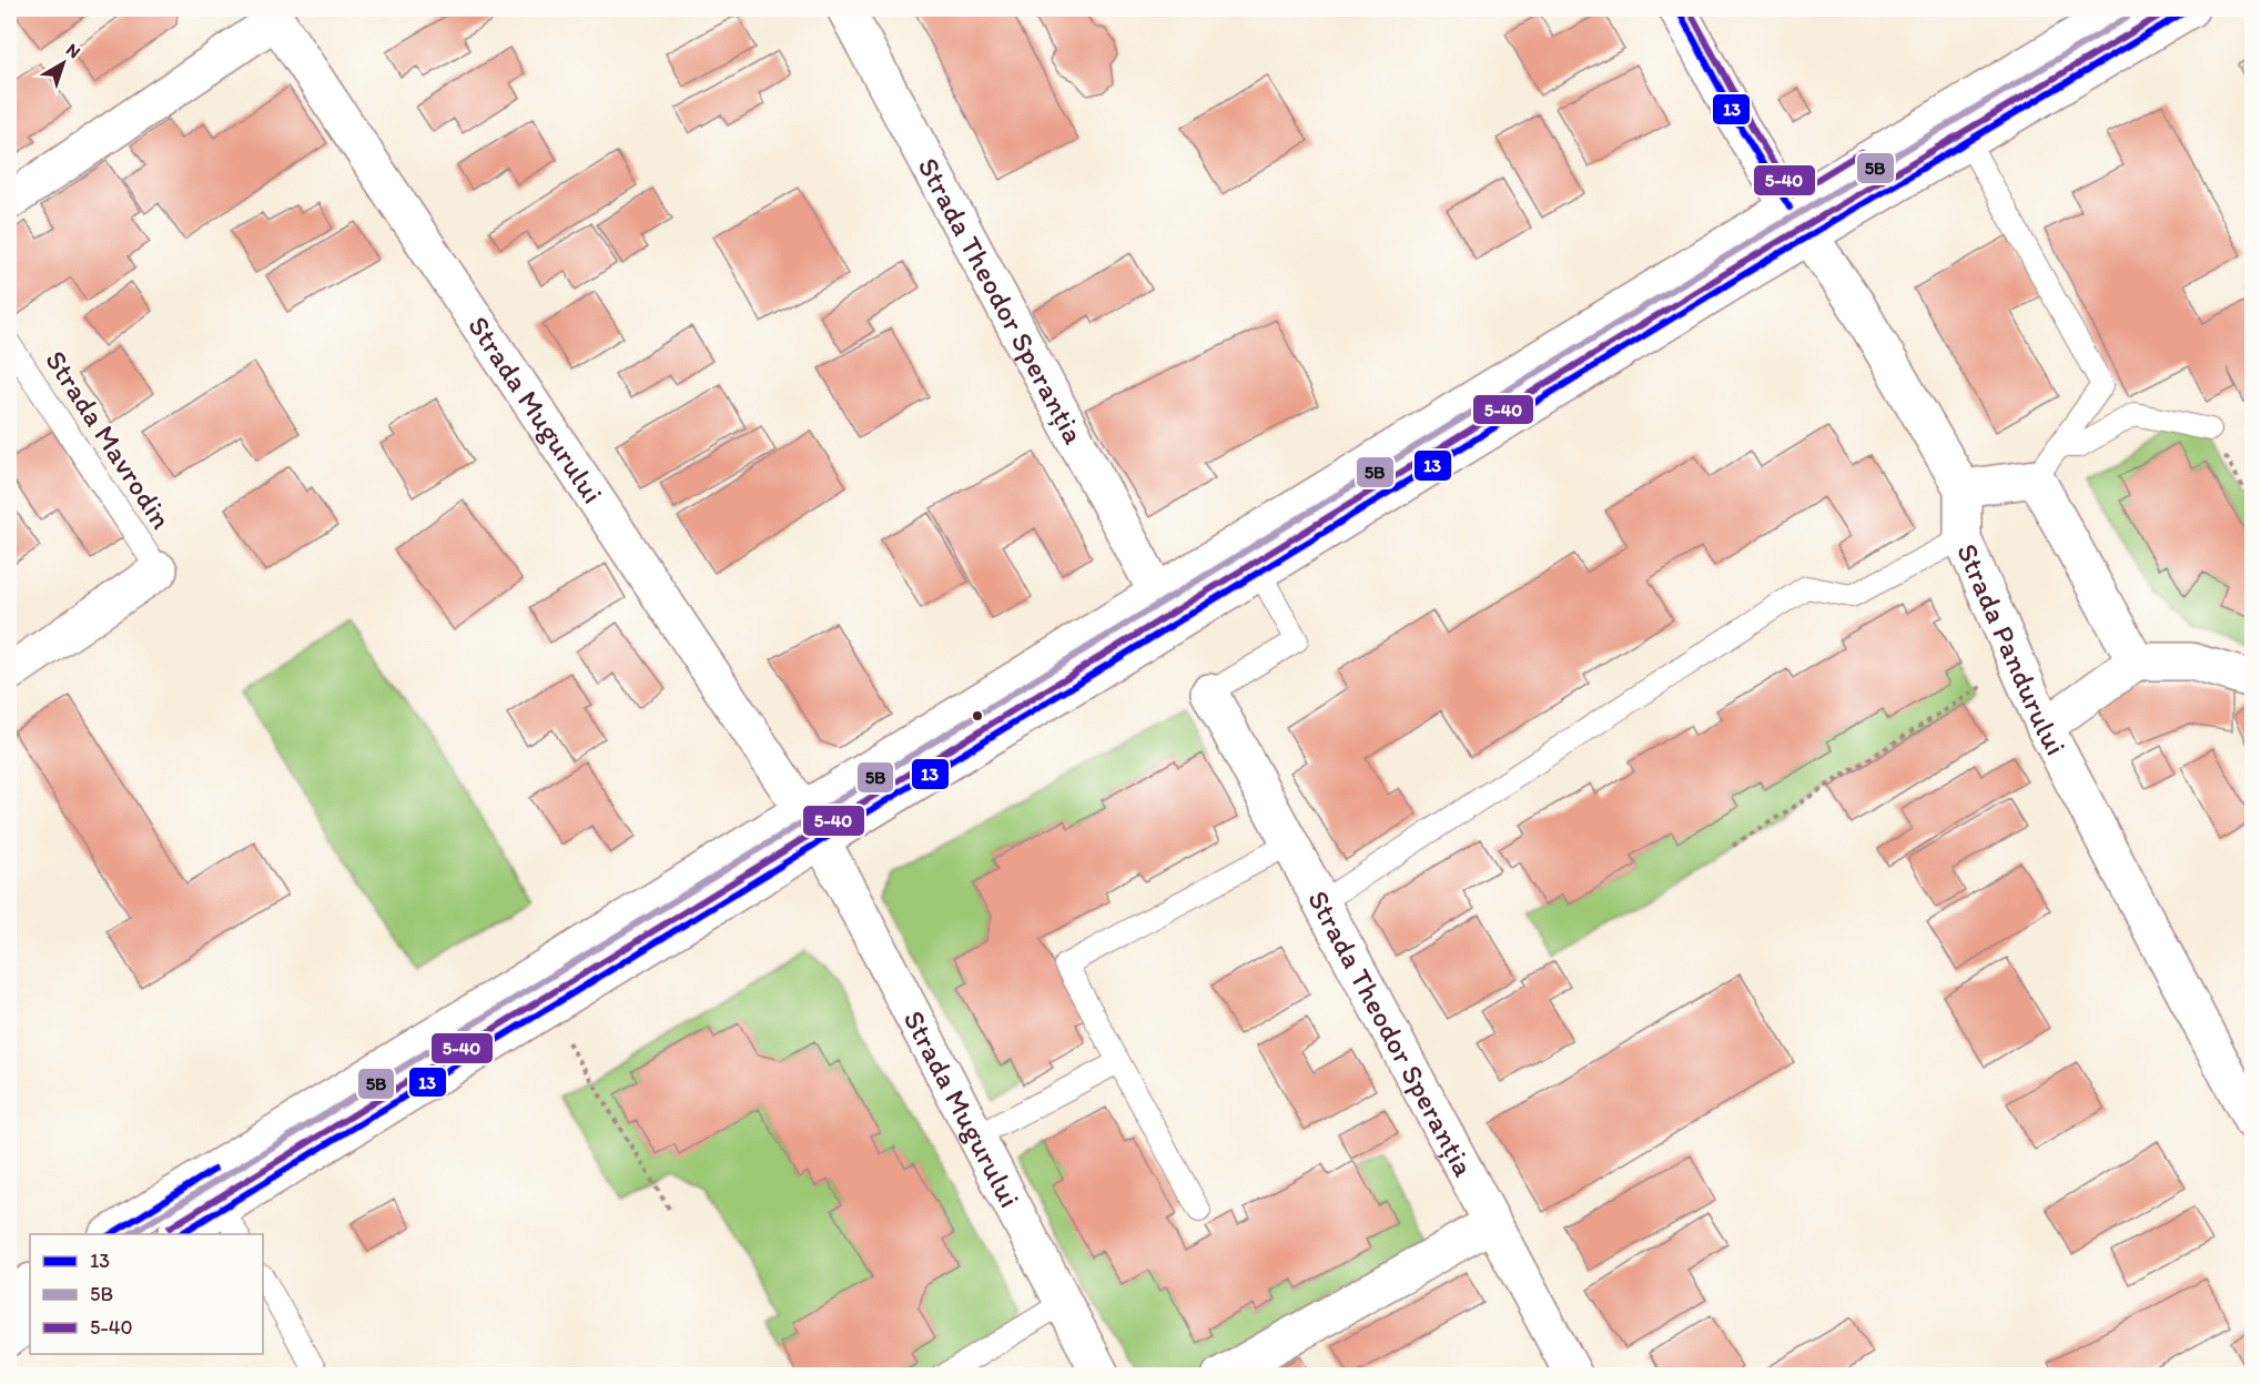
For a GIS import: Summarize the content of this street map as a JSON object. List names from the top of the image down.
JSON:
{
  "streets": {
    "street": ["Strada Theodor Speranția", "Strada Mugurului", "Strada Pandurului"],
    "lane": ["Strada Mavrodin"]
  },
  "lines": ["transit line 13", "transit line 5-40", "transit line 5B"],
  "legend": ["13", "5B", "5-40"],
  "north": "top right"
}
